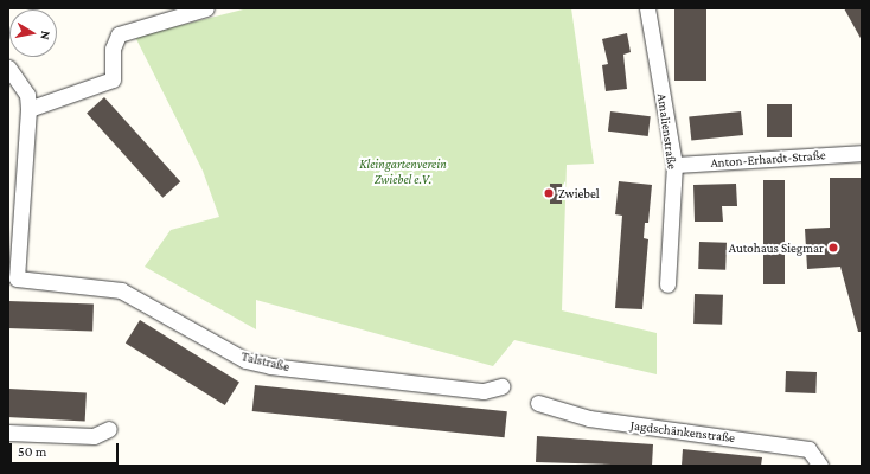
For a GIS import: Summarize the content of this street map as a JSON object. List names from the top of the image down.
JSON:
{
  "streets": {
    "street": [
      "Amalienstraße",
      "Anton-Erhardt-Straße",
      "Talstraße",
      "Jagdschänkenstraße"
    ]
  },
  "crossings": [
    ["Amalienstraße", "Anton-Erhardt-Straße"]
  ],
  "parks": ["Kleingartenverein Zwiebel e.V."],
  "places": ["Zwiebel", "Autohaus Siegmar"],
  "scale_bar": "50 m",
  "north": "right"
}
